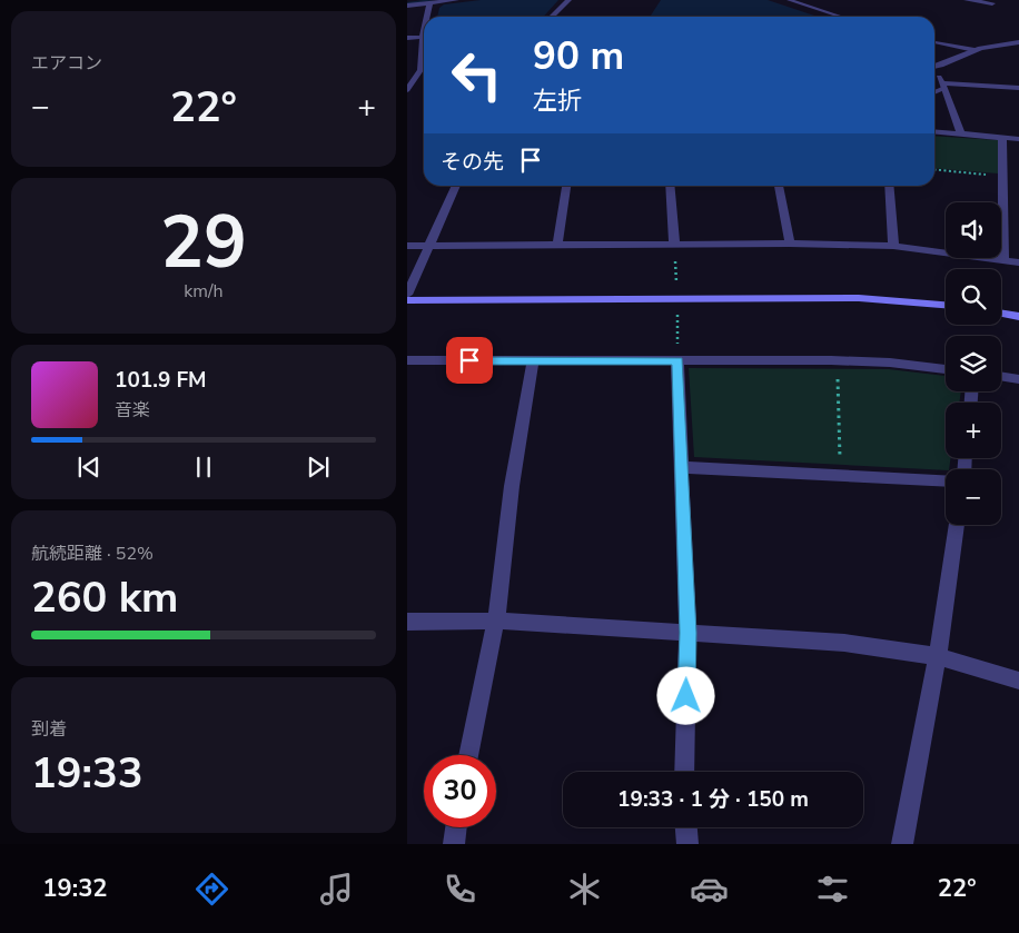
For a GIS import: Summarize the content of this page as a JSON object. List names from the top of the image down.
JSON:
{
  "page": {
    "tile": [
      "エアコン",
      ["29", "km/h"],
      ["航続距離 · 52%", "260 km"],
      ["到着", "19:33"]
    ],
    "turn": ["90 m", "左折"],
    "heat": ["−", "22°", "+"],
    "then": "その先",
    "map_buttons": ["+", "−"],
    "song": ["101.9 FM", "音楽"],
    "limit": "30",
    "trip": "19:33 · 1 分 · 150 m",
    "tabs": ["19:32", "22°"]
  }
}
